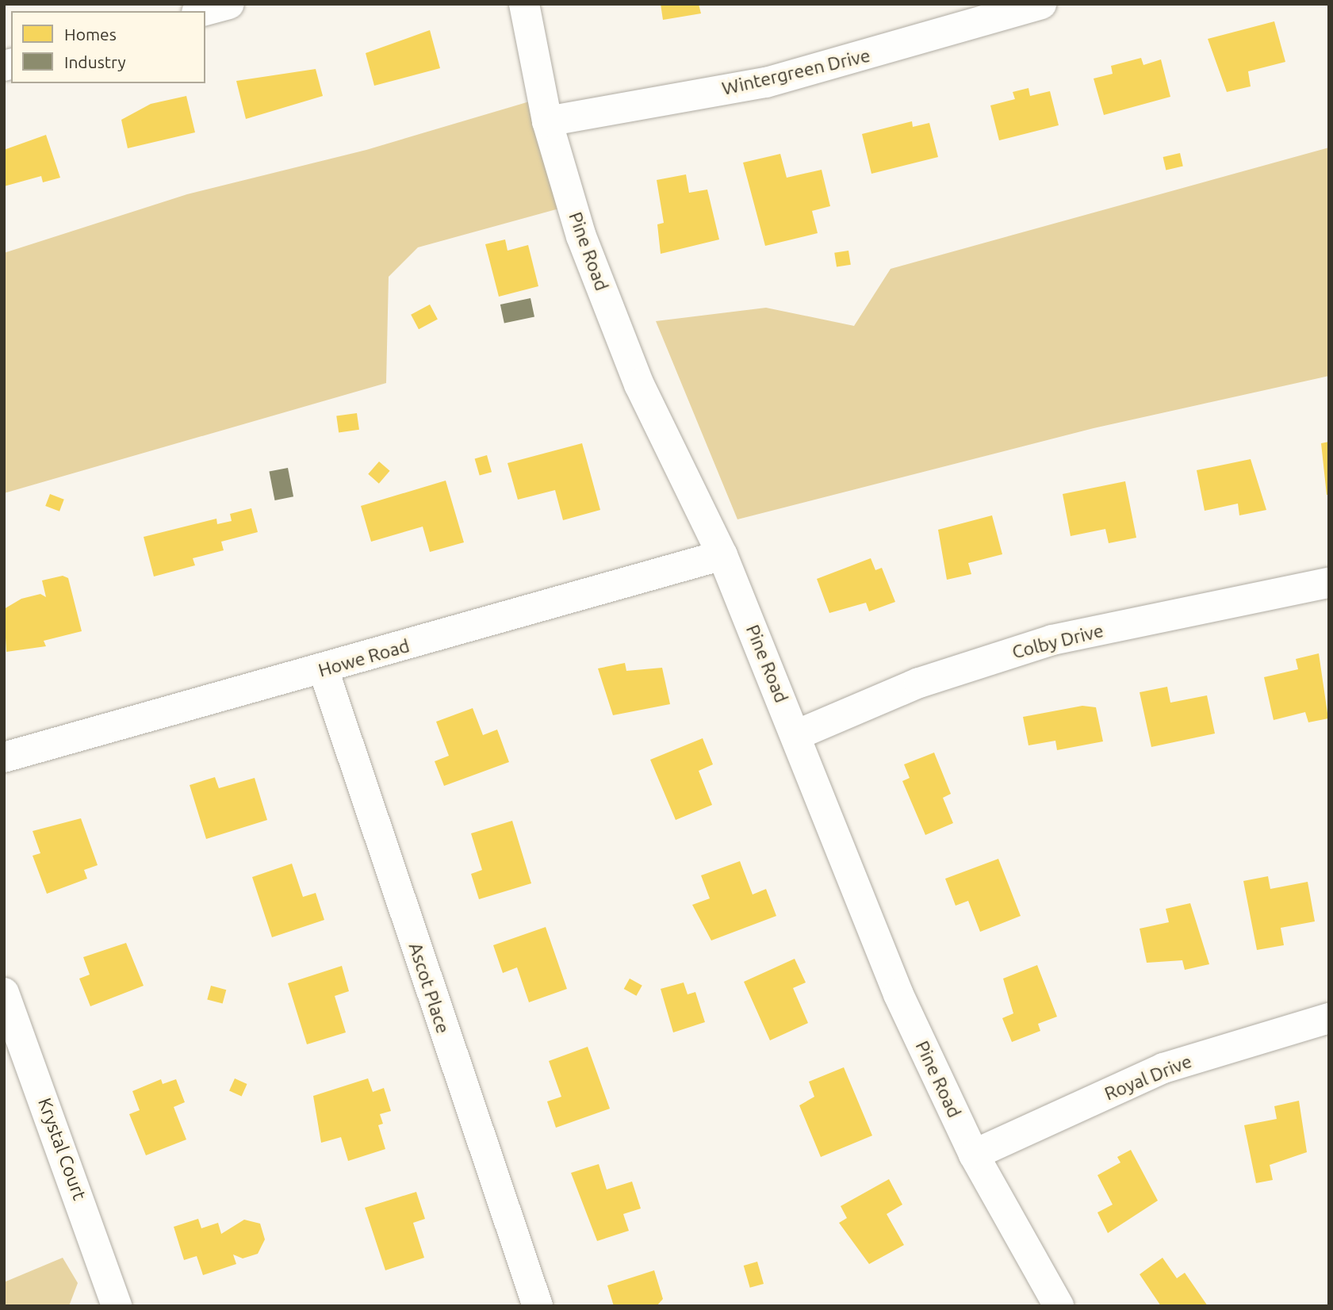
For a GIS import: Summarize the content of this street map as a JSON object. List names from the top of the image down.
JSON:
{
  "streets": {
    "street": [
      "Wintergreen Drive",
      "Pine Road",
      "Colby Drive",
      "Howe Road",
      "Ascot Place",
      "Royal Drive",
      "Krystal Court"
    ]
  },
  "crossings": [
    ["Wintergreen Drive", "Pine Road"],
    ["Pine Road", "Colby Drive"],
    ["Pine Road", "Howe Road"],
    ["Pine Road", "Royal Drive"],
    ["Howe Road", "Ascot Place"]
  ],
  "legend": ["Homes", "Industry"]
}
